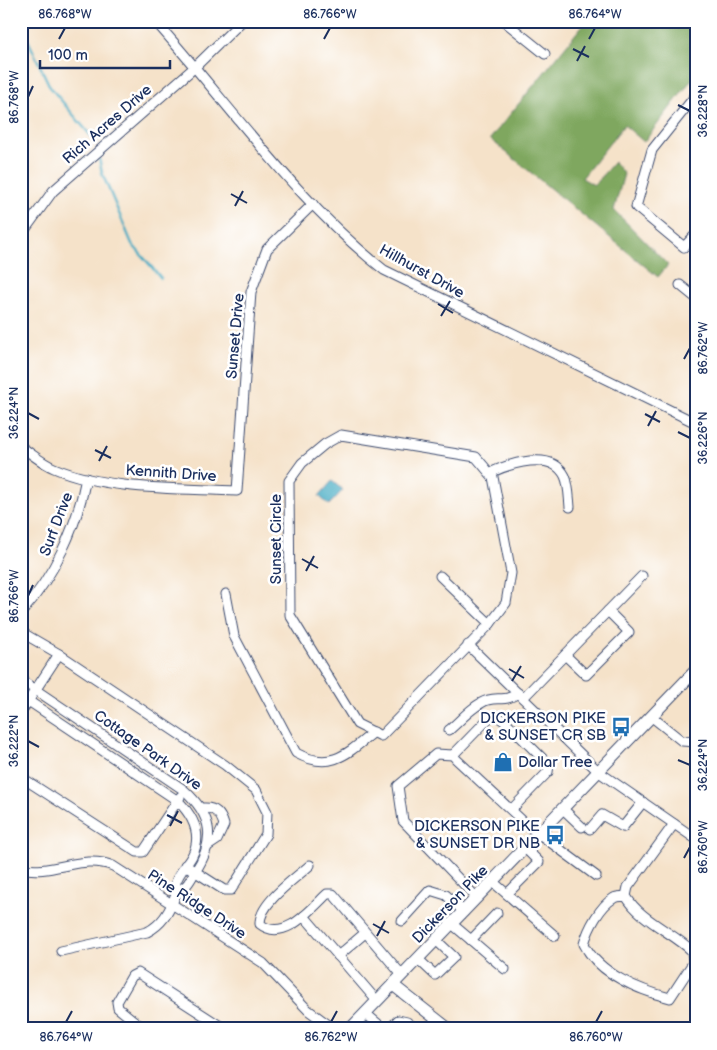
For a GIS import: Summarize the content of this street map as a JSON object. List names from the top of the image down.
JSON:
{
  "streets": {
    "main road": ["Dickerson Pike"],
    "street": [
      "Rich Acres Drive",
      "Hillhurst Drive",
      "Sunset Drive",
      "Kennith Drive",
      "Surf Drive",
      "Sunset Circle",
      "Cottage Park Drive",
      "Pine Ridge Drive"
    ]
  },
  "crossings": [
    ["Rich Acres Drive", "Hillhurst Drive"],
    ["Hillhurst Drive", "Sunset Drive"],
    ["Sunset Drive", "Kennith Drive"],
    ["Kennith Drive", "Surf Drive"],
    ["Cottage Park Drive", "Pine Ridge Drive"]
  ],
  "places": {
    "bus stop": ["DICKERSON PIKE & SUNSET CR SB", "DICKERSON PIKE & SUNSET DR NB"],
    "shop": ["Dollar Tree"]
  },
  "scale_bar": "100 m",
  "coordinates": [
    "86.768°W",
    "86.766°W",
    "86.764°W",
    "36.228°N",
    "86.762°W",
    "36.224°N",
    "36.226°N",
    "36.222°N",
    "86.760°W"
  ]
}
